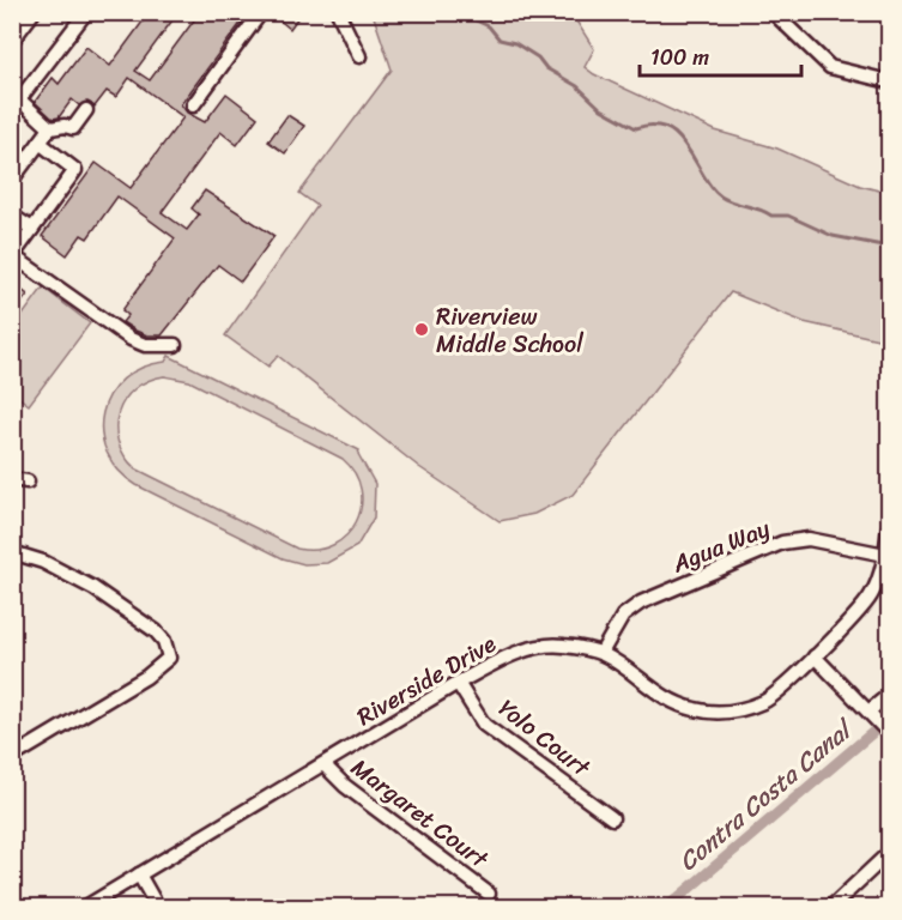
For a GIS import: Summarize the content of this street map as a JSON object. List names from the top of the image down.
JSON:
{
  "streets": {
    "street": [
      "Agua Way",
      "Riverside Drive",
      "Yolo Court",
      "Margaret Court"
    ]
  },
  "crossings": [
    ["Agua Way", "Riverside Drive"],
    ["Riverside Drive", "Yolo Court"],
    ["Riverside Drive", "Margaret Court"]
  ],
  "water": ["Contra Costa Canal"],
  "places": ["Riverview Middle School"],
  "scale_bar": "100 m"
}
